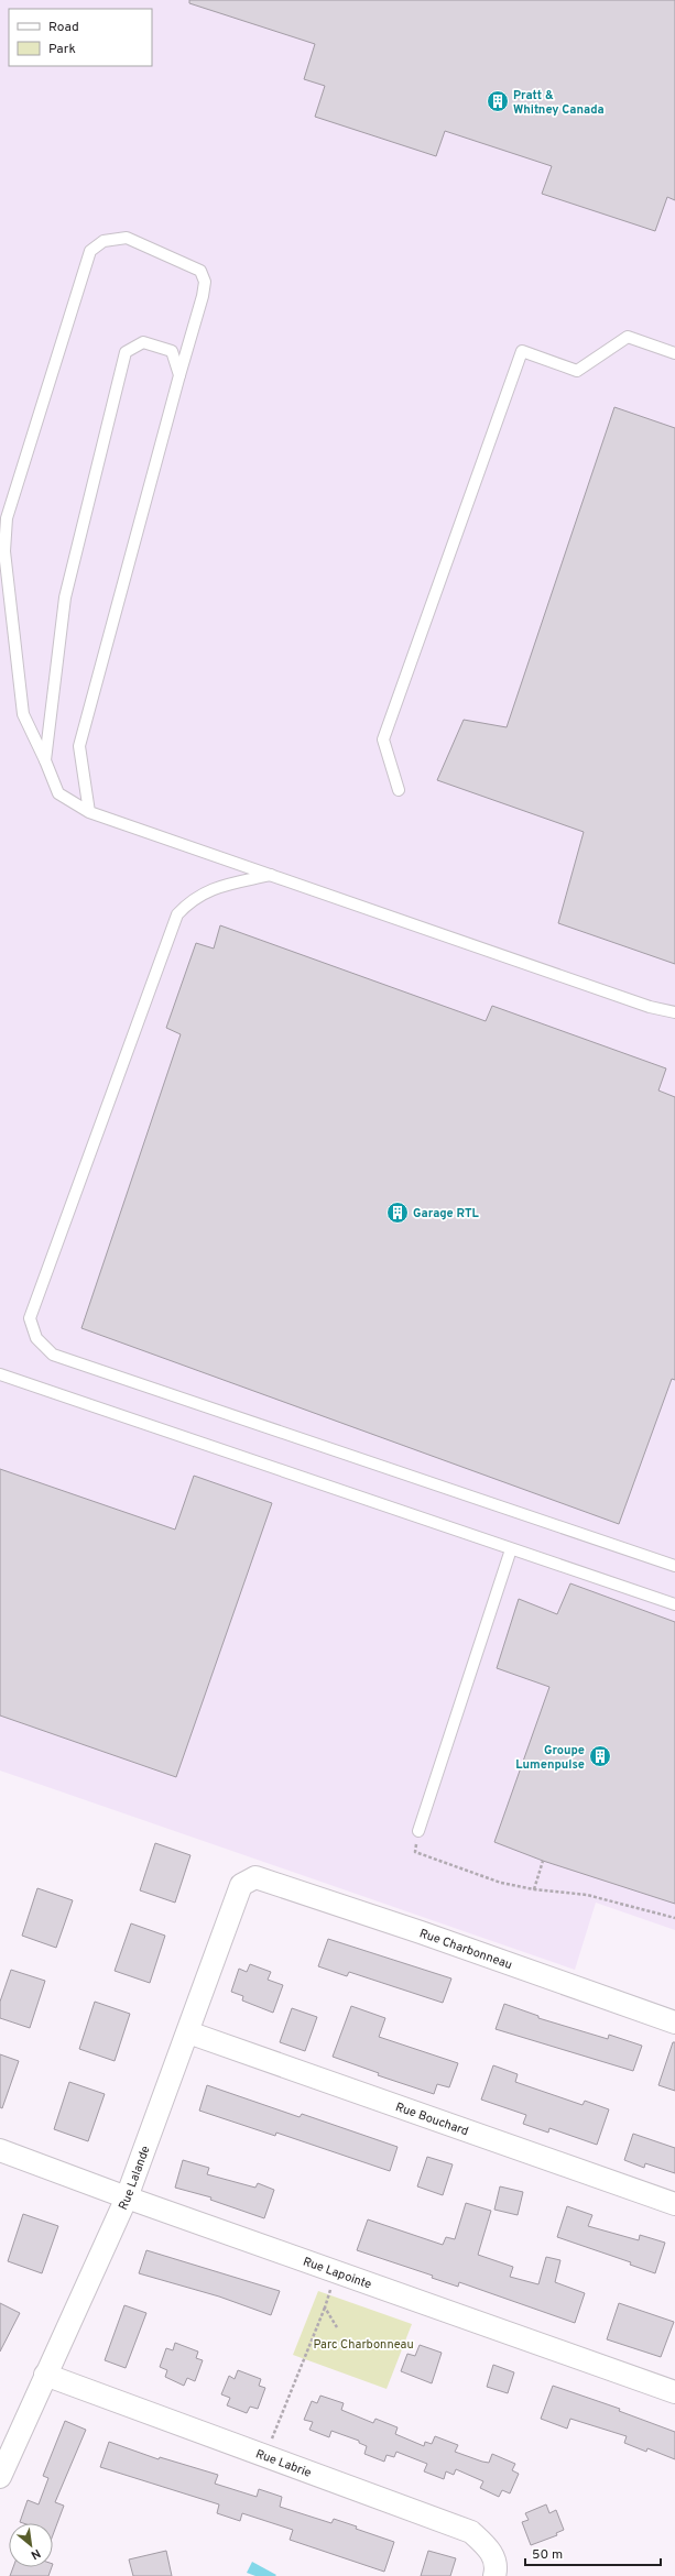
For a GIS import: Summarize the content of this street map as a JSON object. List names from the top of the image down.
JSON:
{
  "streets": {
    "street": [
      "Rue Charbonneau",
      "Rue Bouchard",
      "Rue Lalande",
      "Rue Lapointe",
      "Rue Labrie"
    ]
  },
  "crossings": [
    ["Rue Charbonneau", "Rue Lalande"],
    ["Rue Bouchard", "Rue Lalande"],
    ["Rue Lalande", "Rue Lapointe"],
    ["Rue Lalande", "Rue Labrie"]
  ],
  "parks": ["Parc Charbonneau"],
  "places": {
    "building": ["Pratt & Whitney Canada", "Garage RTL", "Groupe Lumenpulse"]
  },
  "legend": ["Road", "Park"],
  "scale_bar": "50 m",
  "north": "bottom right"
}
